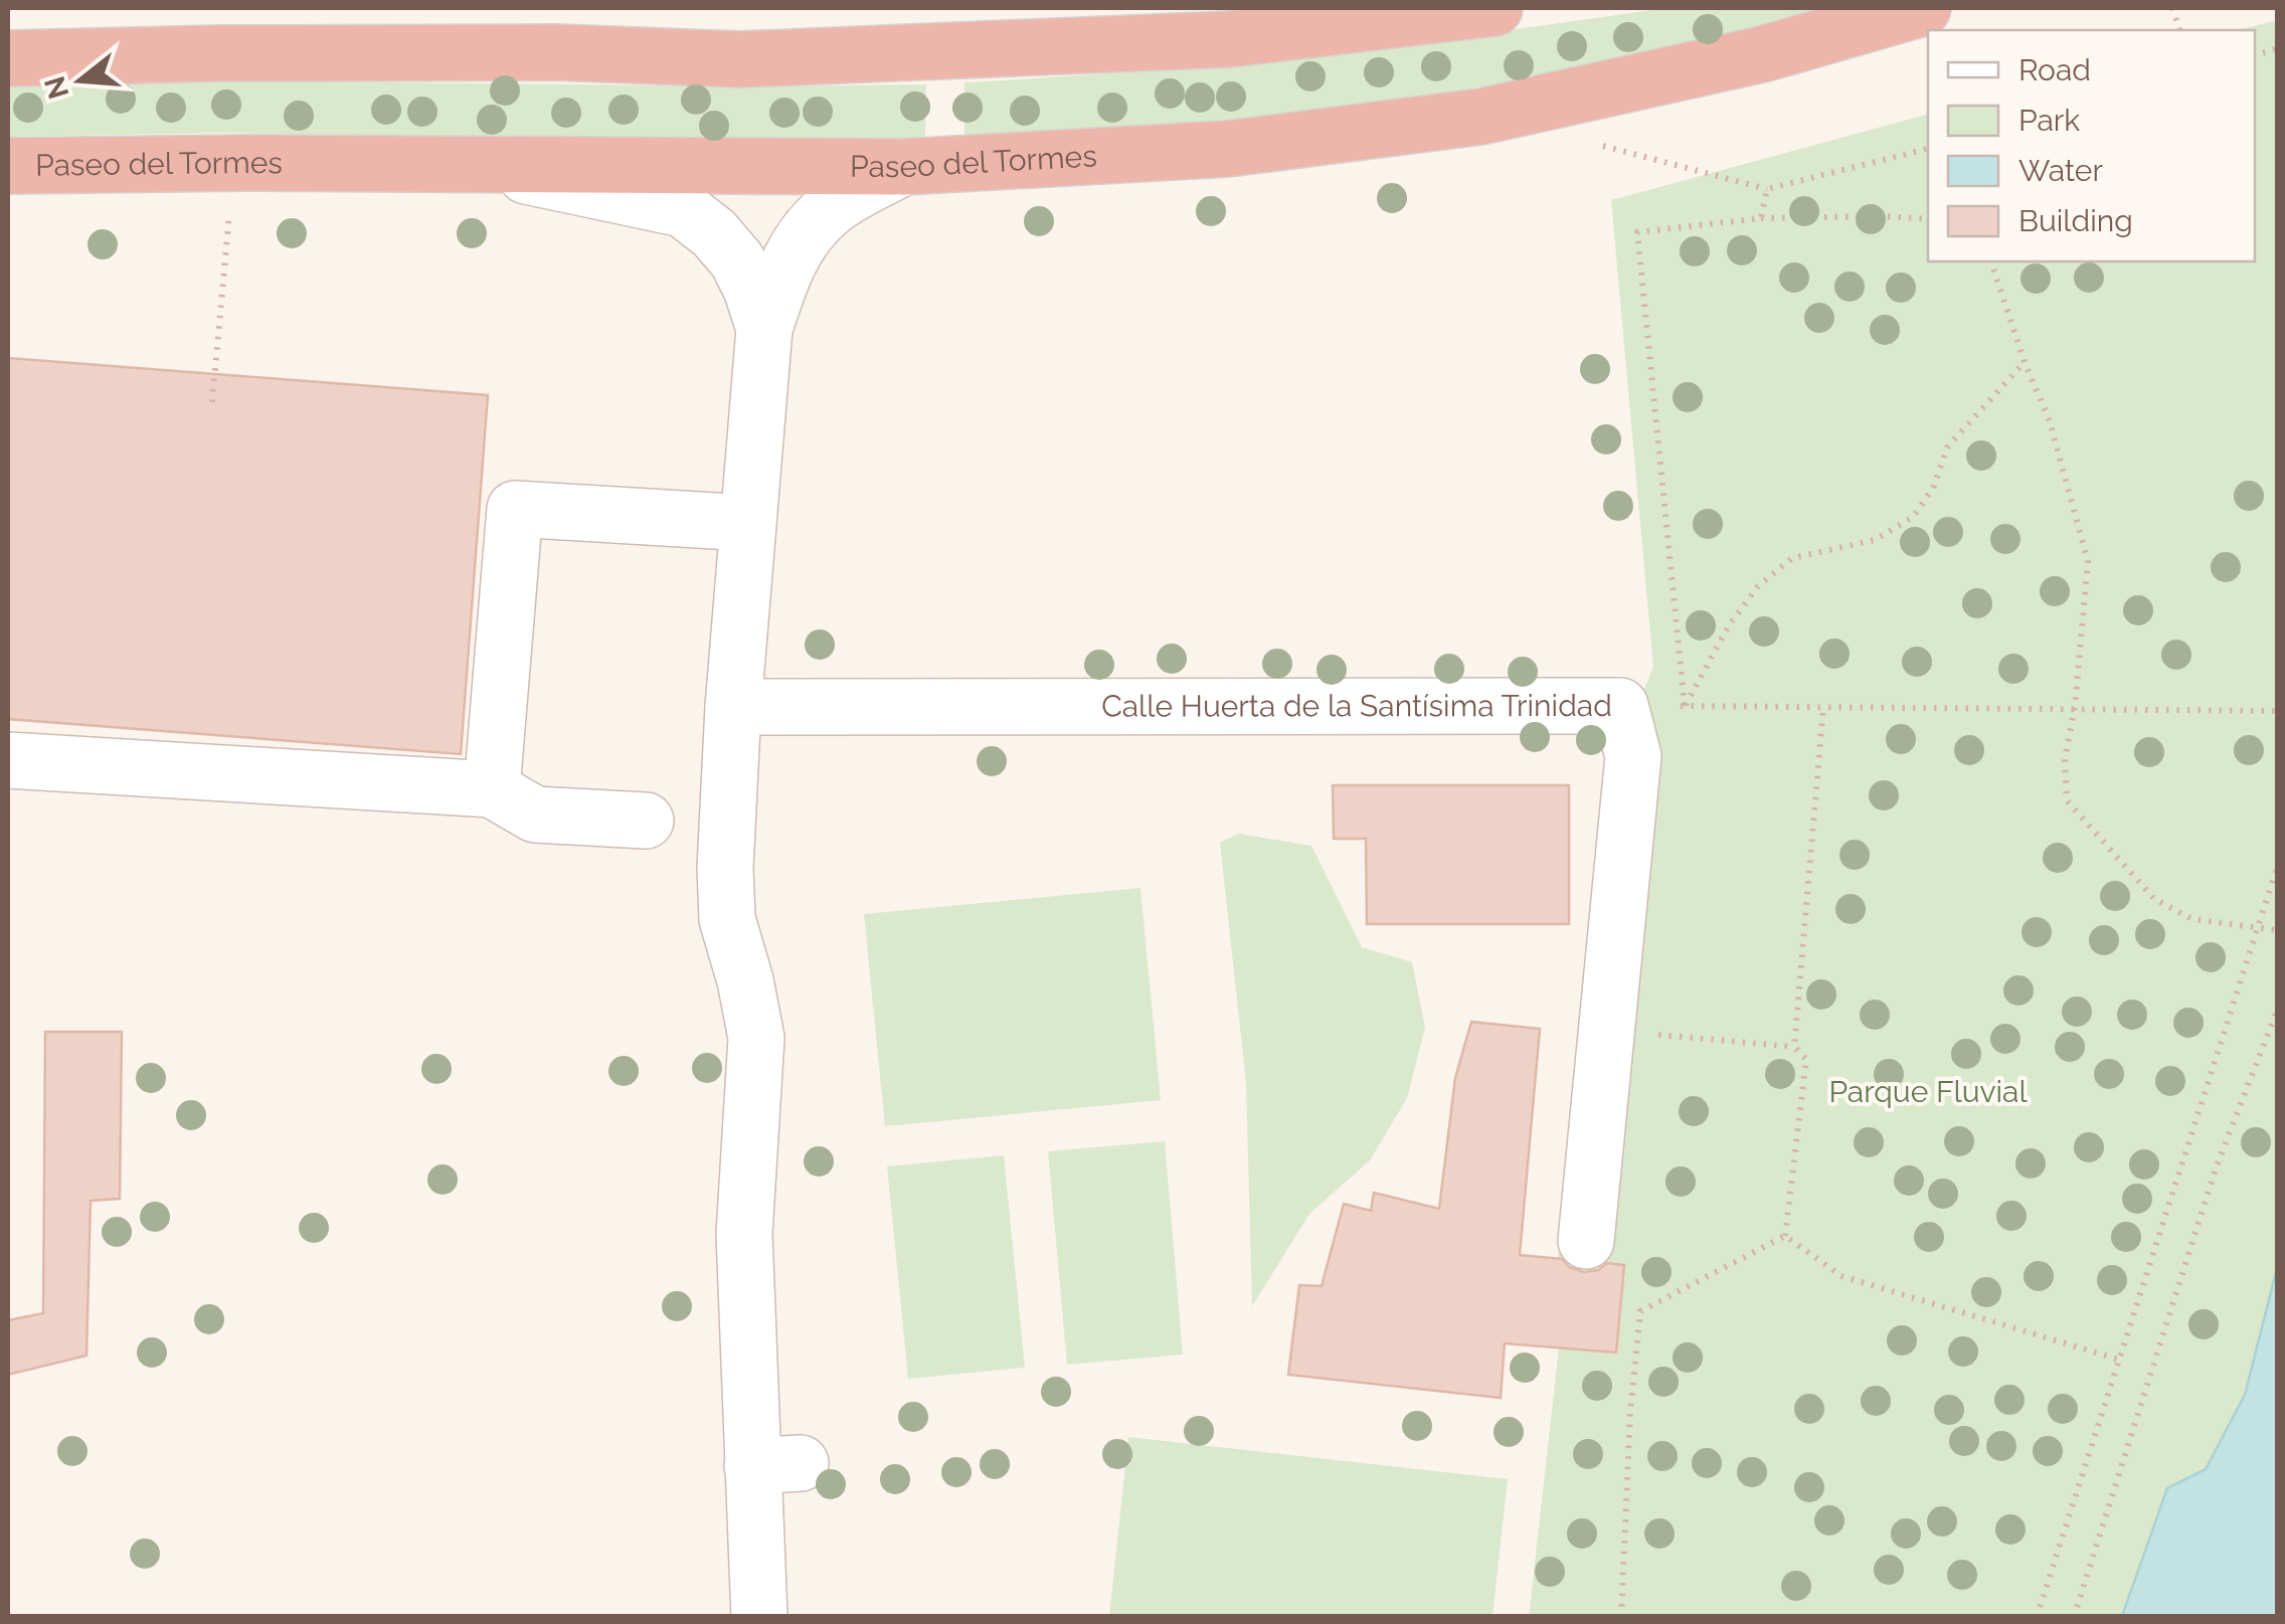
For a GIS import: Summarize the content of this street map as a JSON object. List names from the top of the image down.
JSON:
{
  "streets": {
    "highway": ["Paseo del Tormes"],
    "street": ["Calle Huerta de la Santísima Trinidad"]
  },
  "parks": ["Parque Fluvial"],
  "legend": [
    "Road",
    "Park",
    "Water",
    "Building"
  ],
  "north": "left"
}
